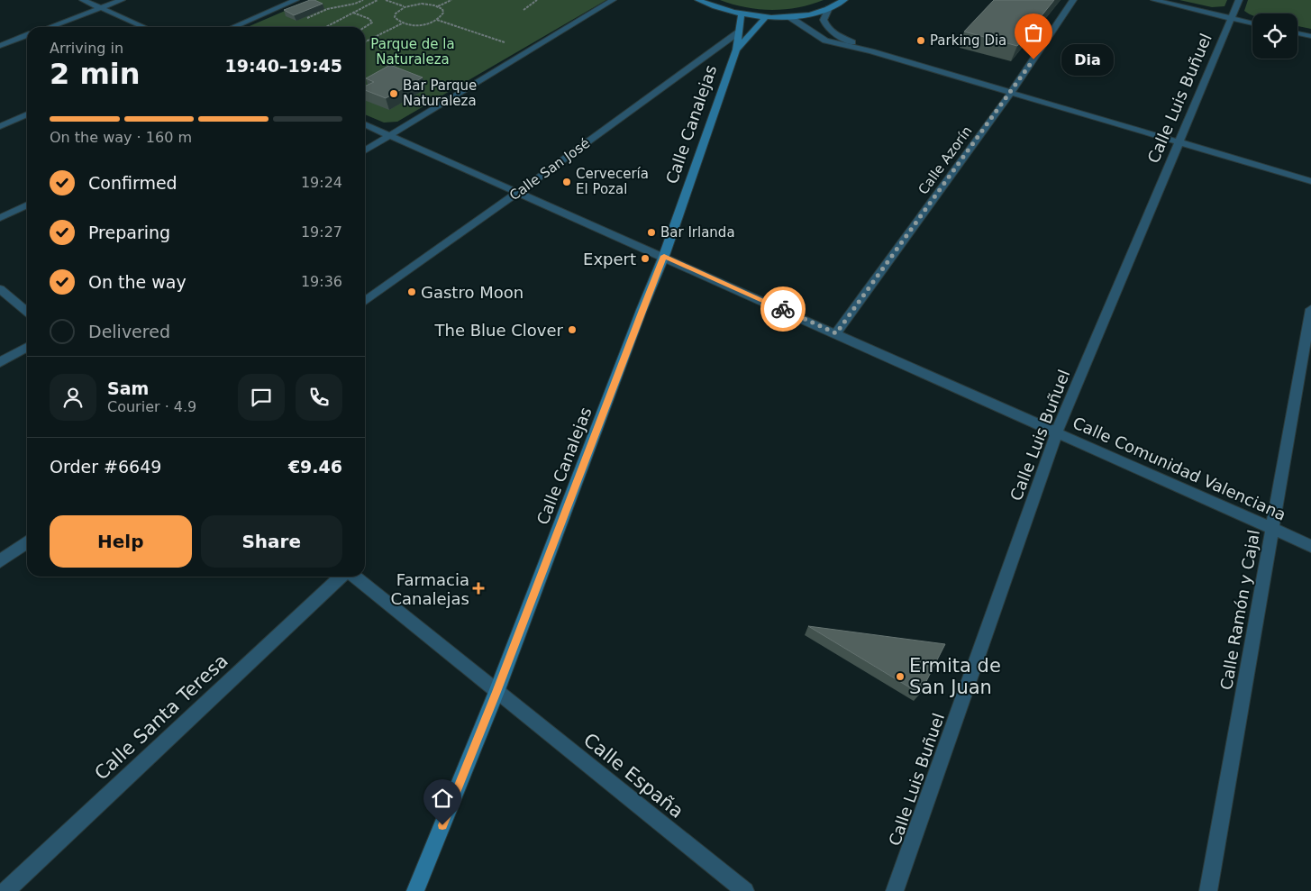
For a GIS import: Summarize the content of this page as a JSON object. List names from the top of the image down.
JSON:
{
  "streets": {
    "main road": ["Calle Canalejas"],
    "street": [
      "Calle Luis Buñuel",
      "Calle Azorín",
      "Calle San José",
      "Calle Comunidad Valenciana",
      "Calle Ramón y Cajal",
      "Calle Santa Teresa",
      "Calle España"
    ]
  },
  "crossings": [
    ["Calle Luis Buñuel", "Calle Comunidad Valenciana"],
    ["Calle Canalejas", "Calle San José"],
    ["Calle Canalejas", "Calle Comunidad Valenciana"],
    ["Calle Canalejas", "Calle España"],
    ["Calle Azorín", "Calle Comunidad Valenciana"],
    ["Calle San José", "Calle Comunidad Valenciana"],
    ["Calle Comunidad Valenciana", "Calle Ramón y Cajal"]
  ],
  "parks": ["Parque de la Naturaleza"],
  "places": {
    "other": [
      "Parking Dia",
      "Dia",
      "Bar Parque Naturaleza",
      "Cervecería El Pozal",
      "Bar Irlanda",
      "Expert",
      "Gastro Moon",
      "The Blue Clover",
      "Ermita de San Juan"
    ],
    "health": ["Farmacia Canalejas"]
  },
  "page": {
    "heading": ["2 min", "Arriving in", "19:40–19:45"],
    "panel": [
      "Sam",
      "Courier · 4.9",
      "Order #6649",
      "€9.46"
    ],
    "bubble": "Dia",
    "bar": "On the way · 160 m",
    "list": [
      ["Confirmed", "19:24"],
      ["Preparing", "19:27"],
      ["On the way", "19:36"],
      "Delivered"
    ],
    "buttons": ["Help", "Share"]
  }
}
